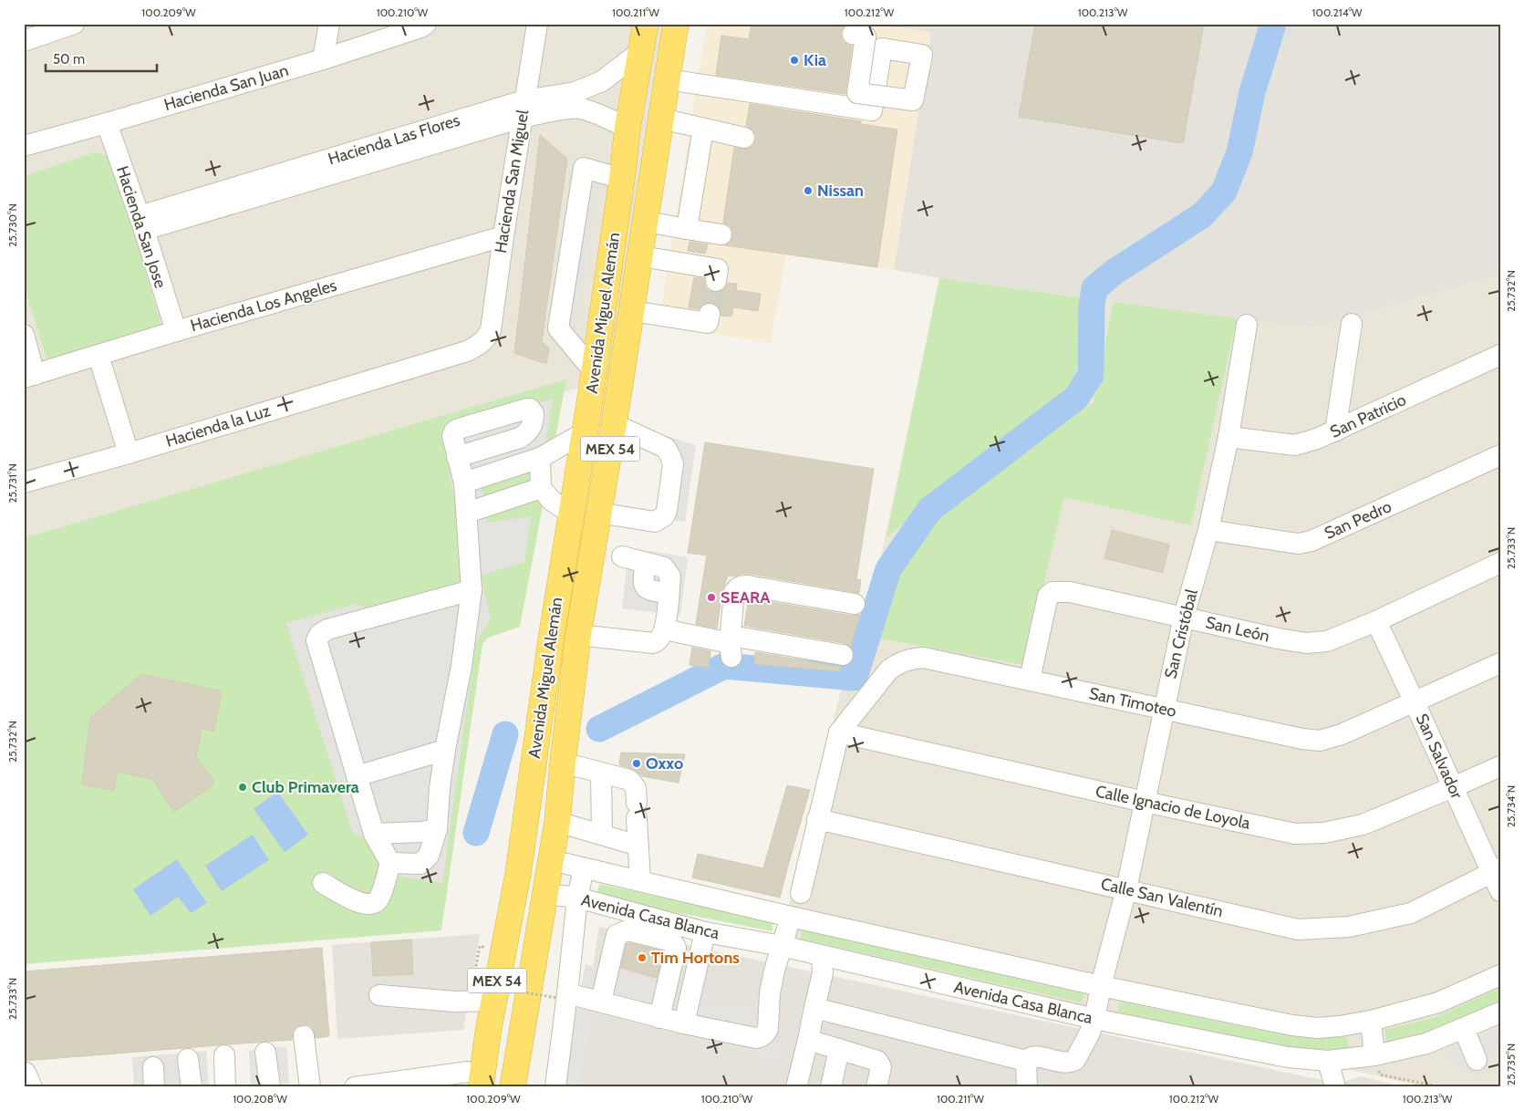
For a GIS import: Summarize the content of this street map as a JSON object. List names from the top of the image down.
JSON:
{
  "streets": {
    "highway": ["Avenida Miguel Alemán", "MEX 54"],
    "street": [
      "Hacienda San Juan",
      "Hacienda Las Flores",
      "Hacienda San Miguel",
      "Hacienda San Jose",
      "Hacienda Los Angeles",
      "San Patricio",
      "Hacienda la Luz",
      "San Pedro",
      "San León",
      "San Cristóbal",
      "San Timoteo",
      "San Salvador",
      "Calle Ignacio de Loyola",
      "Calle San Valentín",
      "Avenida Casa Blanca"
    ]
  },
  "crossings": [
    ["Hacienda San Juan", "Hacienda San Jose"],
    ["Hacienda Las Flores", "Hacienda San Miguel"],
    ["Hacienda Las Flores", "Hacienda San Jose"],
    ["Hacienda Las Flores", "Avenida Miguel Alemán"],
    ["Hacienda San Miguel", "Hacienda Los Angeles"],
    ["Hacienda San Miguel", "Hacienda la Luz"],
    ["Hacienda San Jose", "Hacienda Los Angeles"],
    ["Avenida Miguel Alemán", "Avenida Casa Blanca"],
    ["San Patricio", "San Cristóbal"],
    ["San Pedro", "San Cristóbal"],
    ["San León", "San Cristóbal"],
    ["San León", "San Timoteo"],
    ["San León", "San Salvador"],
    ["San Cristóbal", "San Timoteo"],
    ["San Cristóbal", "Calle Ignacio de Loyola"],
    ["San Cristóbal", "Calle San Valentín"],
    ["San Cristóbal", "Avenida Casa Blanca"],
    ["San Timoteo", "San Salvador"],
    ["San Timoteo", "Calle Ignacio de Loyola"],
    ["San Timoteo", "Calle San Valentín"],
    ["San Salvador", "Calle Ignacio de Loyola"],
    ["San Salvador", "Calle San Valentín"]
  ],
  "places": [
    "Kia",
    "Nissan",
    "SEARA",
    "Oxxo",
    "Club Primavera",
    "Tim Hortons"
  ],
  "scale_bar": "50 m",
  "coordinates": [
    "100.209°W",
    "100.210°W",
    "100.211°W",
    "100.212°W",
    "100.213°W",
    "100.214°W",
    "25.730°N",
    "25.732°N",
    "25.731°N",
    "25.733°N",
    "25.734°N",
    "25.735°N",
    "100.208°W"
  ]
}
